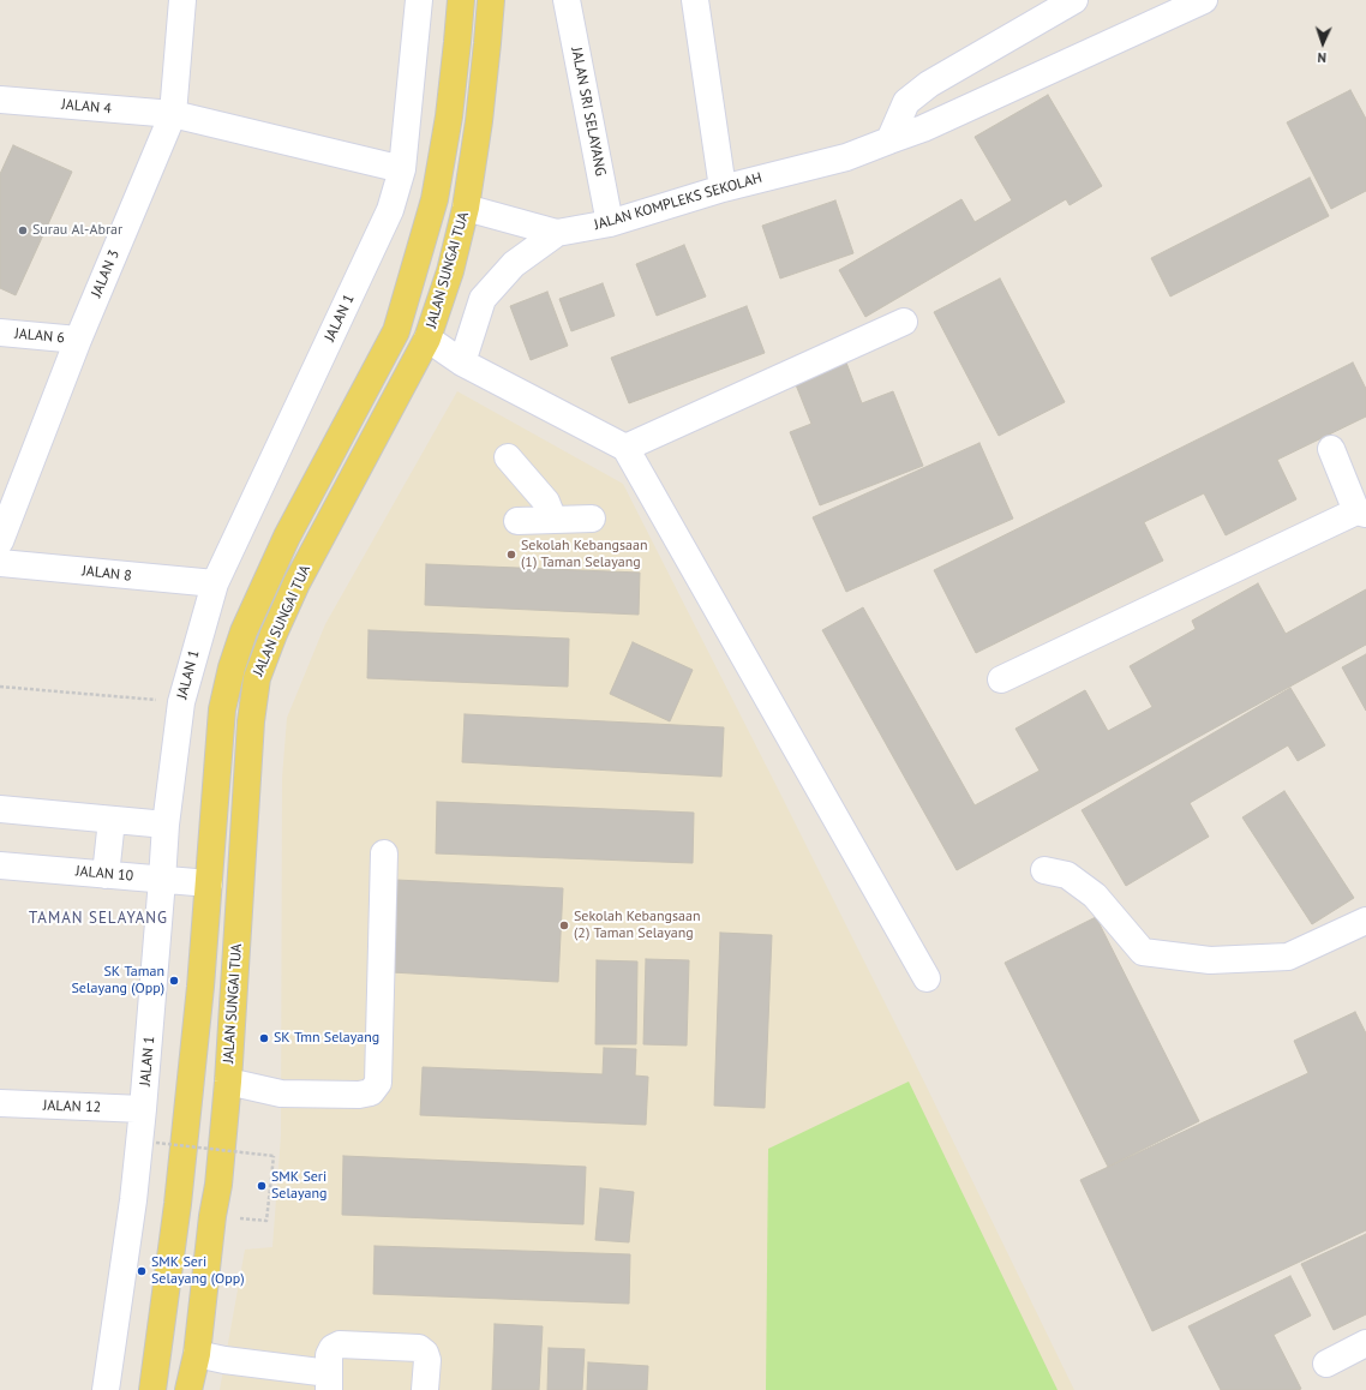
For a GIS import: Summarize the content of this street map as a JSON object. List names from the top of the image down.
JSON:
{
  "streets": {
    "main road": ["JALAN SUNGAI TUA"],
    "street": [
      "JALAN 4",
      "JALAN SRI SELAYANG",
      "JALAN KOMPLEKS SEKOLAH",
      "JALAN 3",
      "JALAN 1",
      "JALAN 6",
      "JALAN 8",
      "JALAN 10",
      "JALAN 12"
    ]
  },
  "crossings": [
    ["JALAN 4", "JALAN 3"],
    ["JALAN 4", "JALAN 1"],
    ["JALAN SRI SELAYANG", "JALAN KOMPLEKS SEKOLAH"],
    ["JALAN KOMPLEKS SEKOLAH", "JALAN SUNGAI TUA"],
    ["JALAN SUNGAI TUA", "JALAN 10"],
    ["JALAN 3", "JALAN 6"],
    ["JALAN 1", "JALAN 8"],
    ["JALAN 1", "JALAN 10"],
    ["JALAN 1", "JALAN 12"]
  ],
  "districts": ["TAMAN SELAYANG"],
  "places": [
    "Surau Al-Abrar",
    "Sekolah Kebangsaan (1) Taman Selayang",
    "Sekolah Kebangsaan (2) Taman Selayang",
    "SK Taman Selayang (Opp)",
    "SK Tmn Selayang",
    "SMK Seri Selayang",
    "SMK Seri Selayang (Opp)"
  ],
  "north": "bottom"
}
